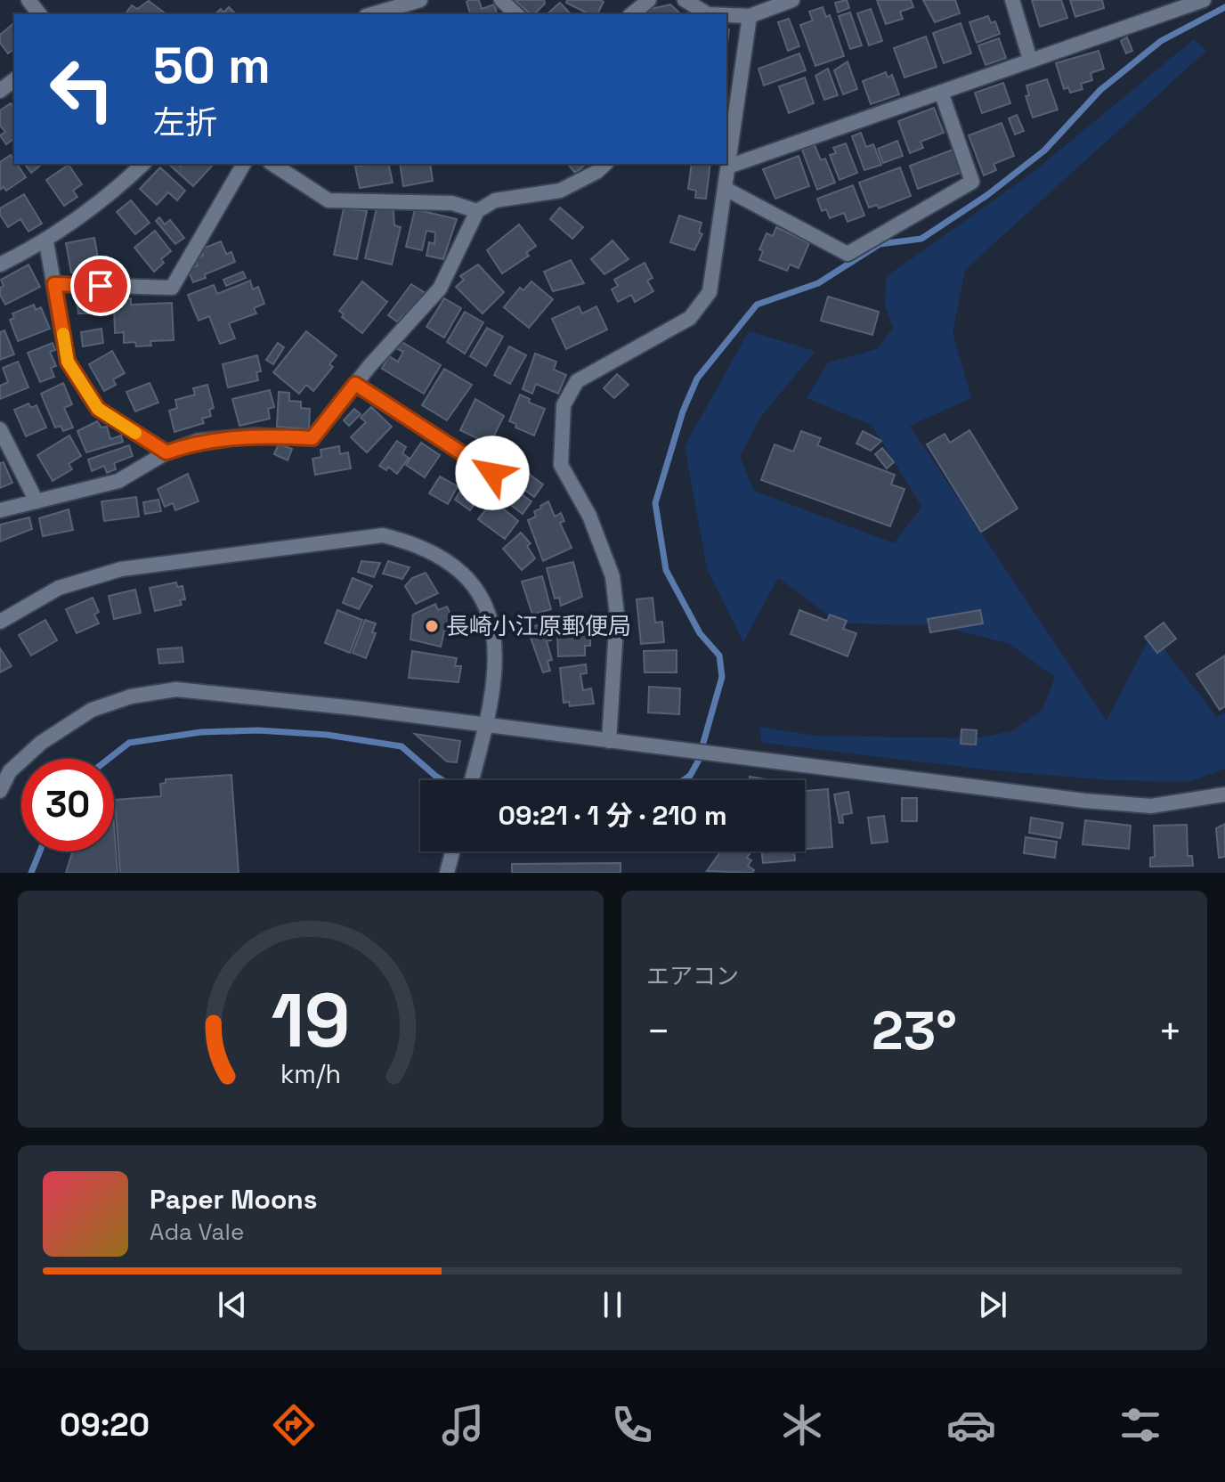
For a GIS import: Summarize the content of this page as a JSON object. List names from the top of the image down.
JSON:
{
  "places": ["長崎小江原郵便局"],
  "page": {
    "turn": ["50 m", "左折"],
    "limit": "30",
    "trip": "09:21 · 1 分 · 210 m",
    "tile": "エアコン",
    "heat": ["−", "23°", "+"],
    "song": ["Paper Moons", "Ada Vale"],
    "tabs": "09:20",
    "gauge": ["19", "km/h"]
  }
}
